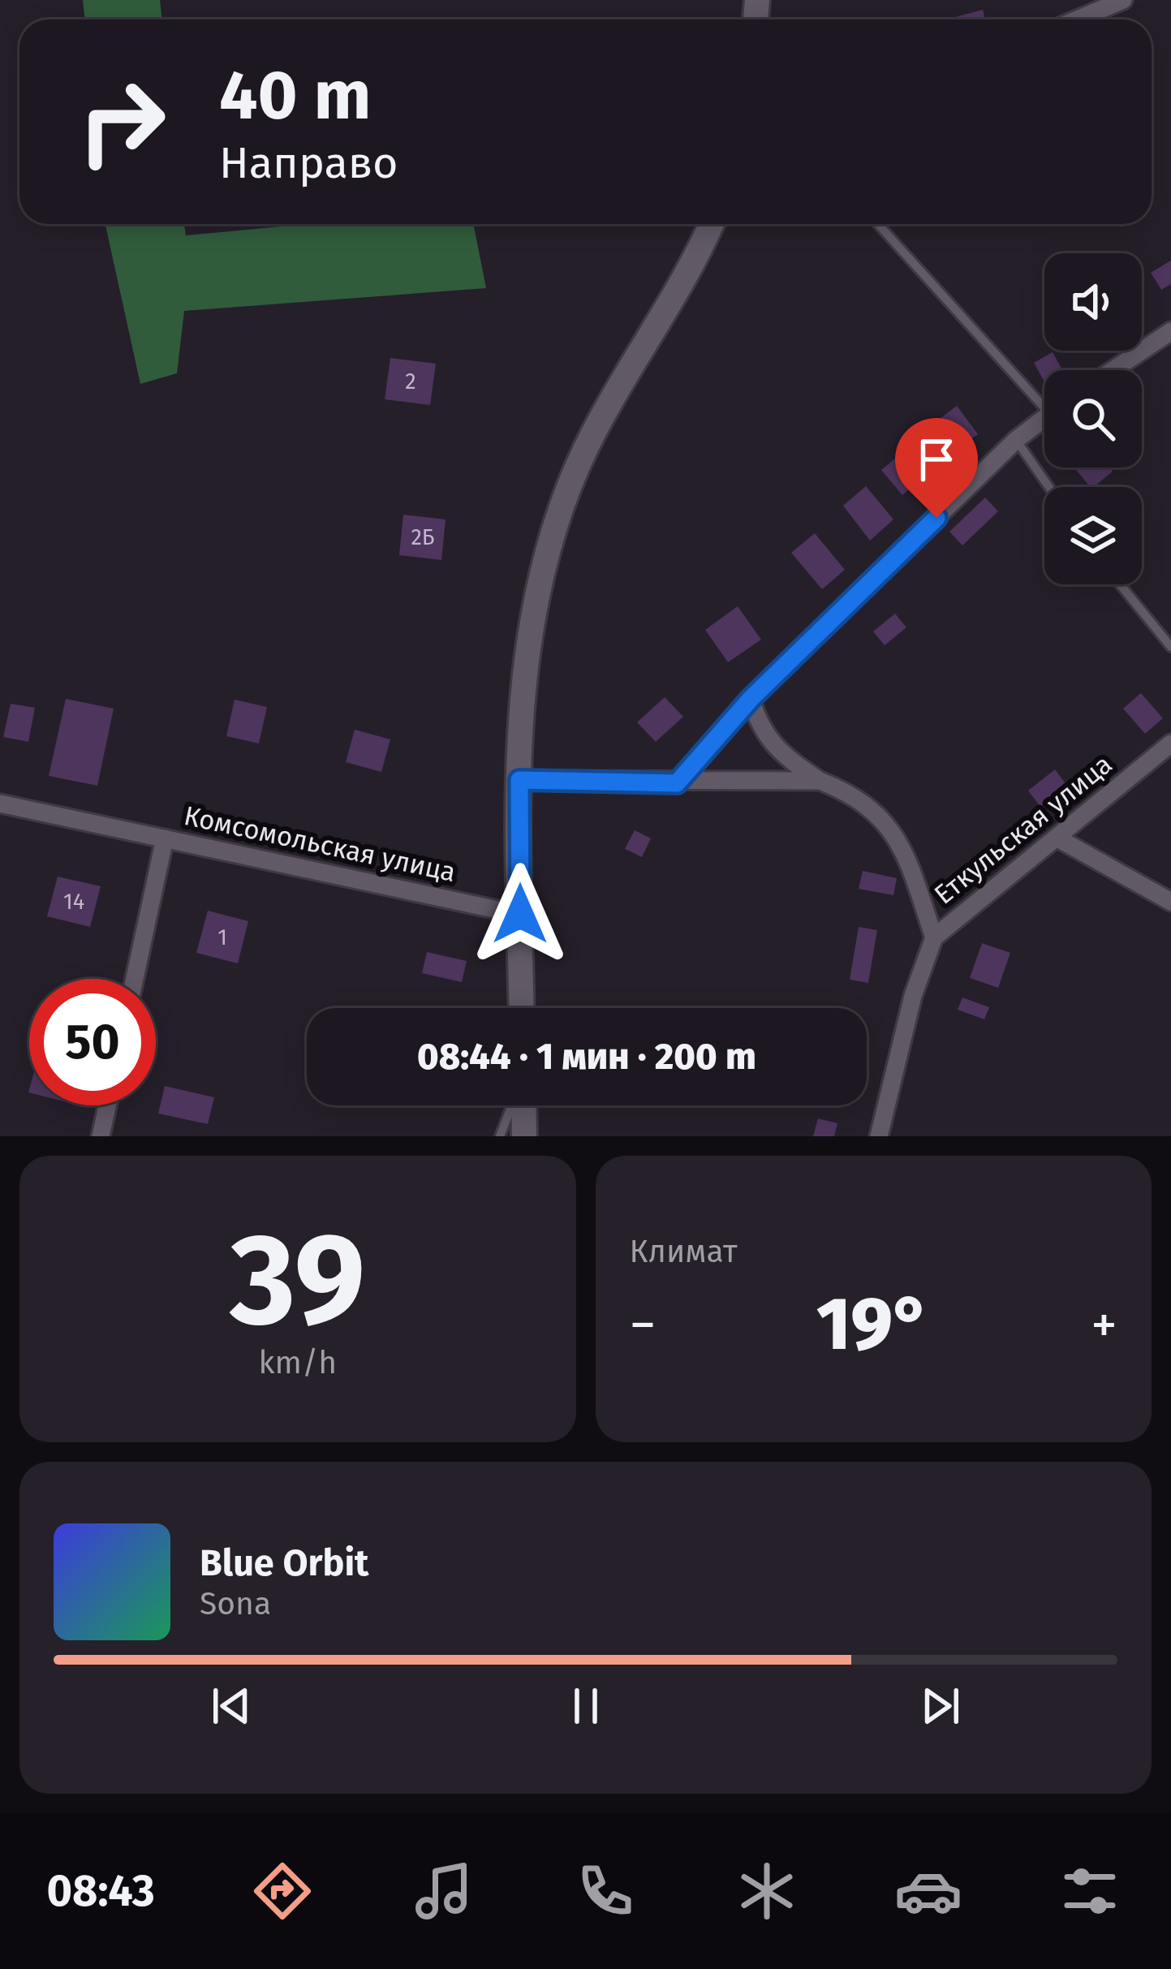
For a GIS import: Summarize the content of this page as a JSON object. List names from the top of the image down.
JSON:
{
  "streets": {
    "street": ["Еткульская улица", "Комсомольская улица"]
  },
  "house_numbers": [
    "2",
    "2Б",
    "14",
    "1"
  ],
  "page": {
    "turn": ["40 m", "Направо"],
    "limit": "50",
    "trip": "08:44 · 1 мин · 200 m",
    "tile": [
      ["39", "km/h"],
      "Климат"
    ],
    "heat": ["−", "19°", "+"],
    "song": ["Blue Orbit", "Sona"],
    "tabs": "08:43"
  }
}
